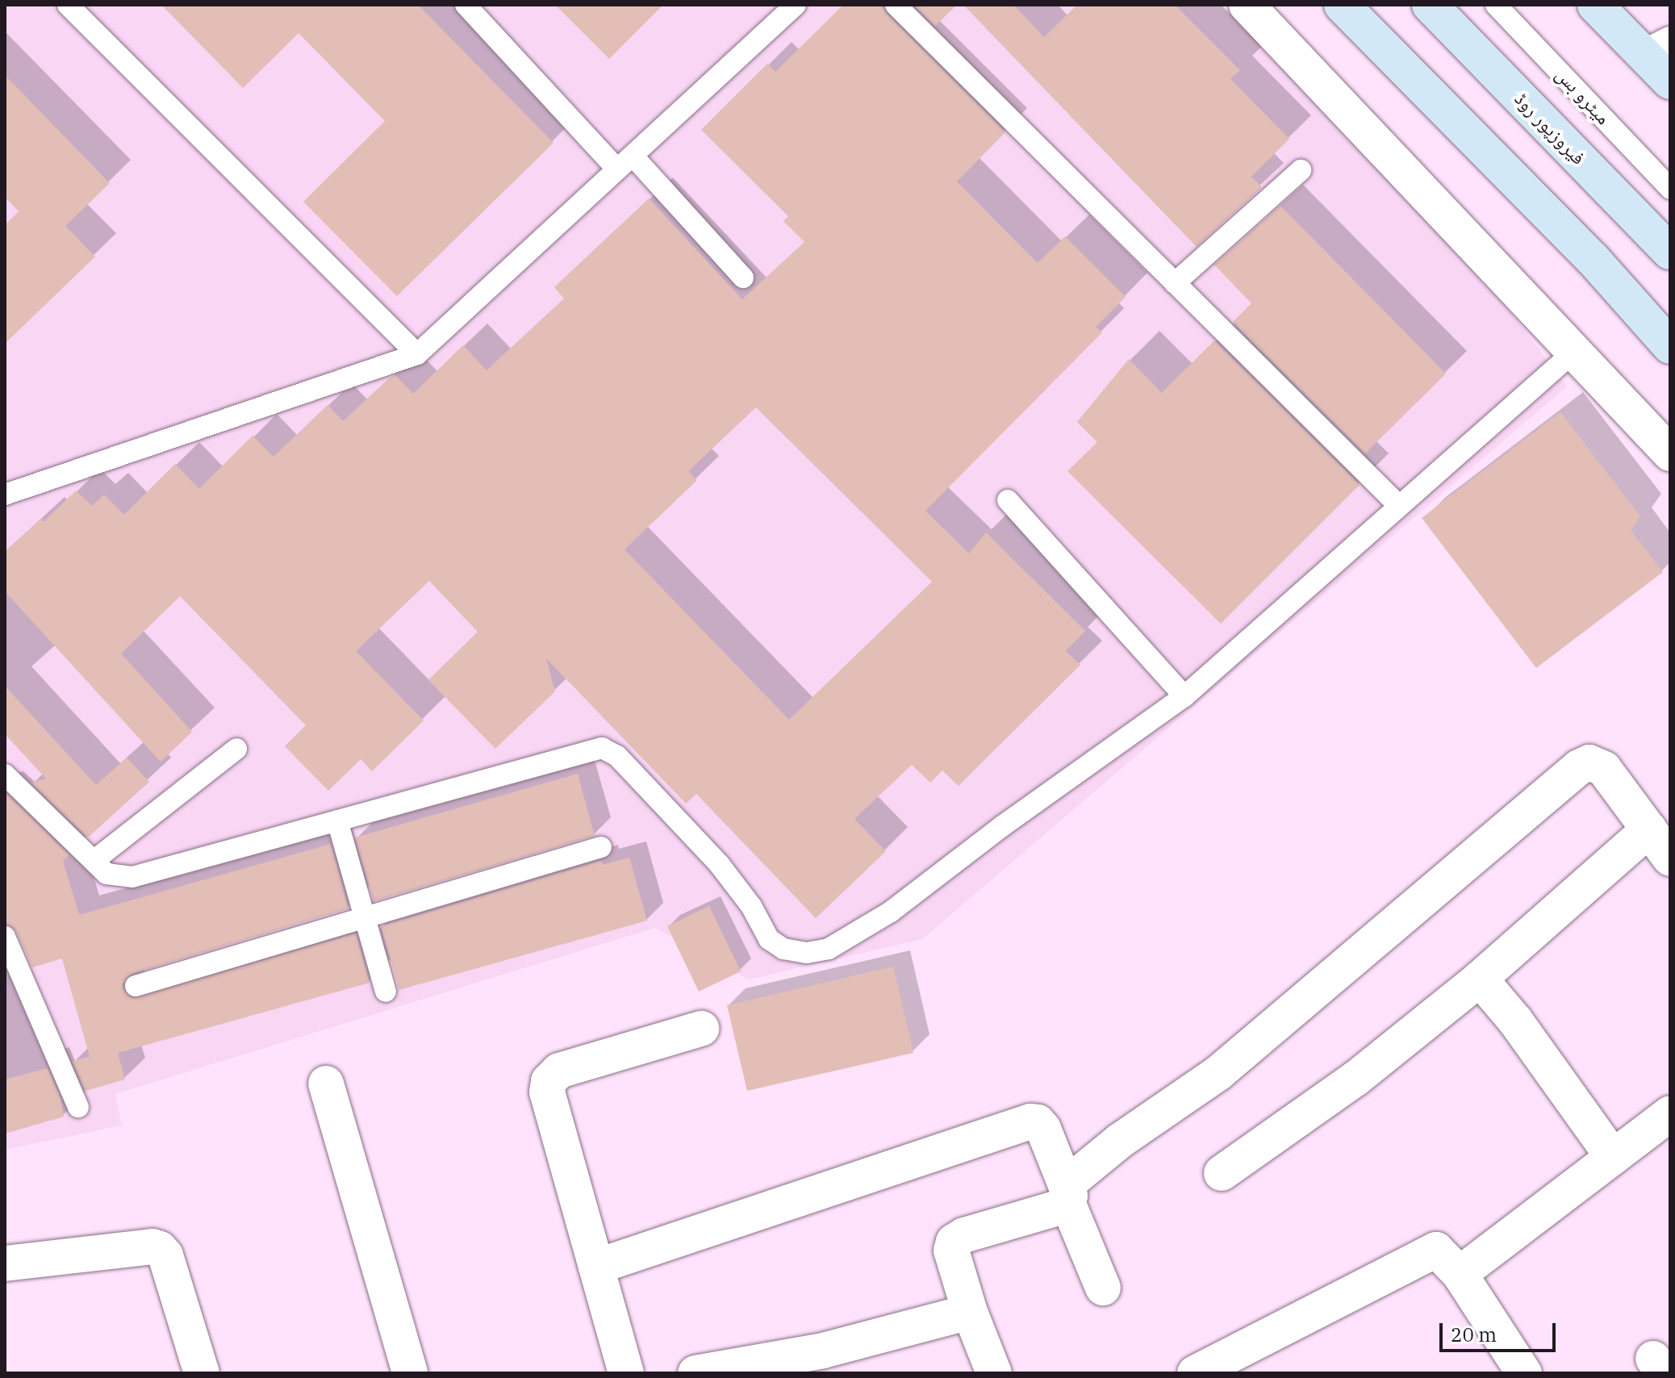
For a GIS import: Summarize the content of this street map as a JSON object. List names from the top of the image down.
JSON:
{
  "streets": {
    "main road": ["فیروزپور روڈ"],
    "lane": ["میٹرو بس"]
  },
  "scale_bar": "20 m"
}
